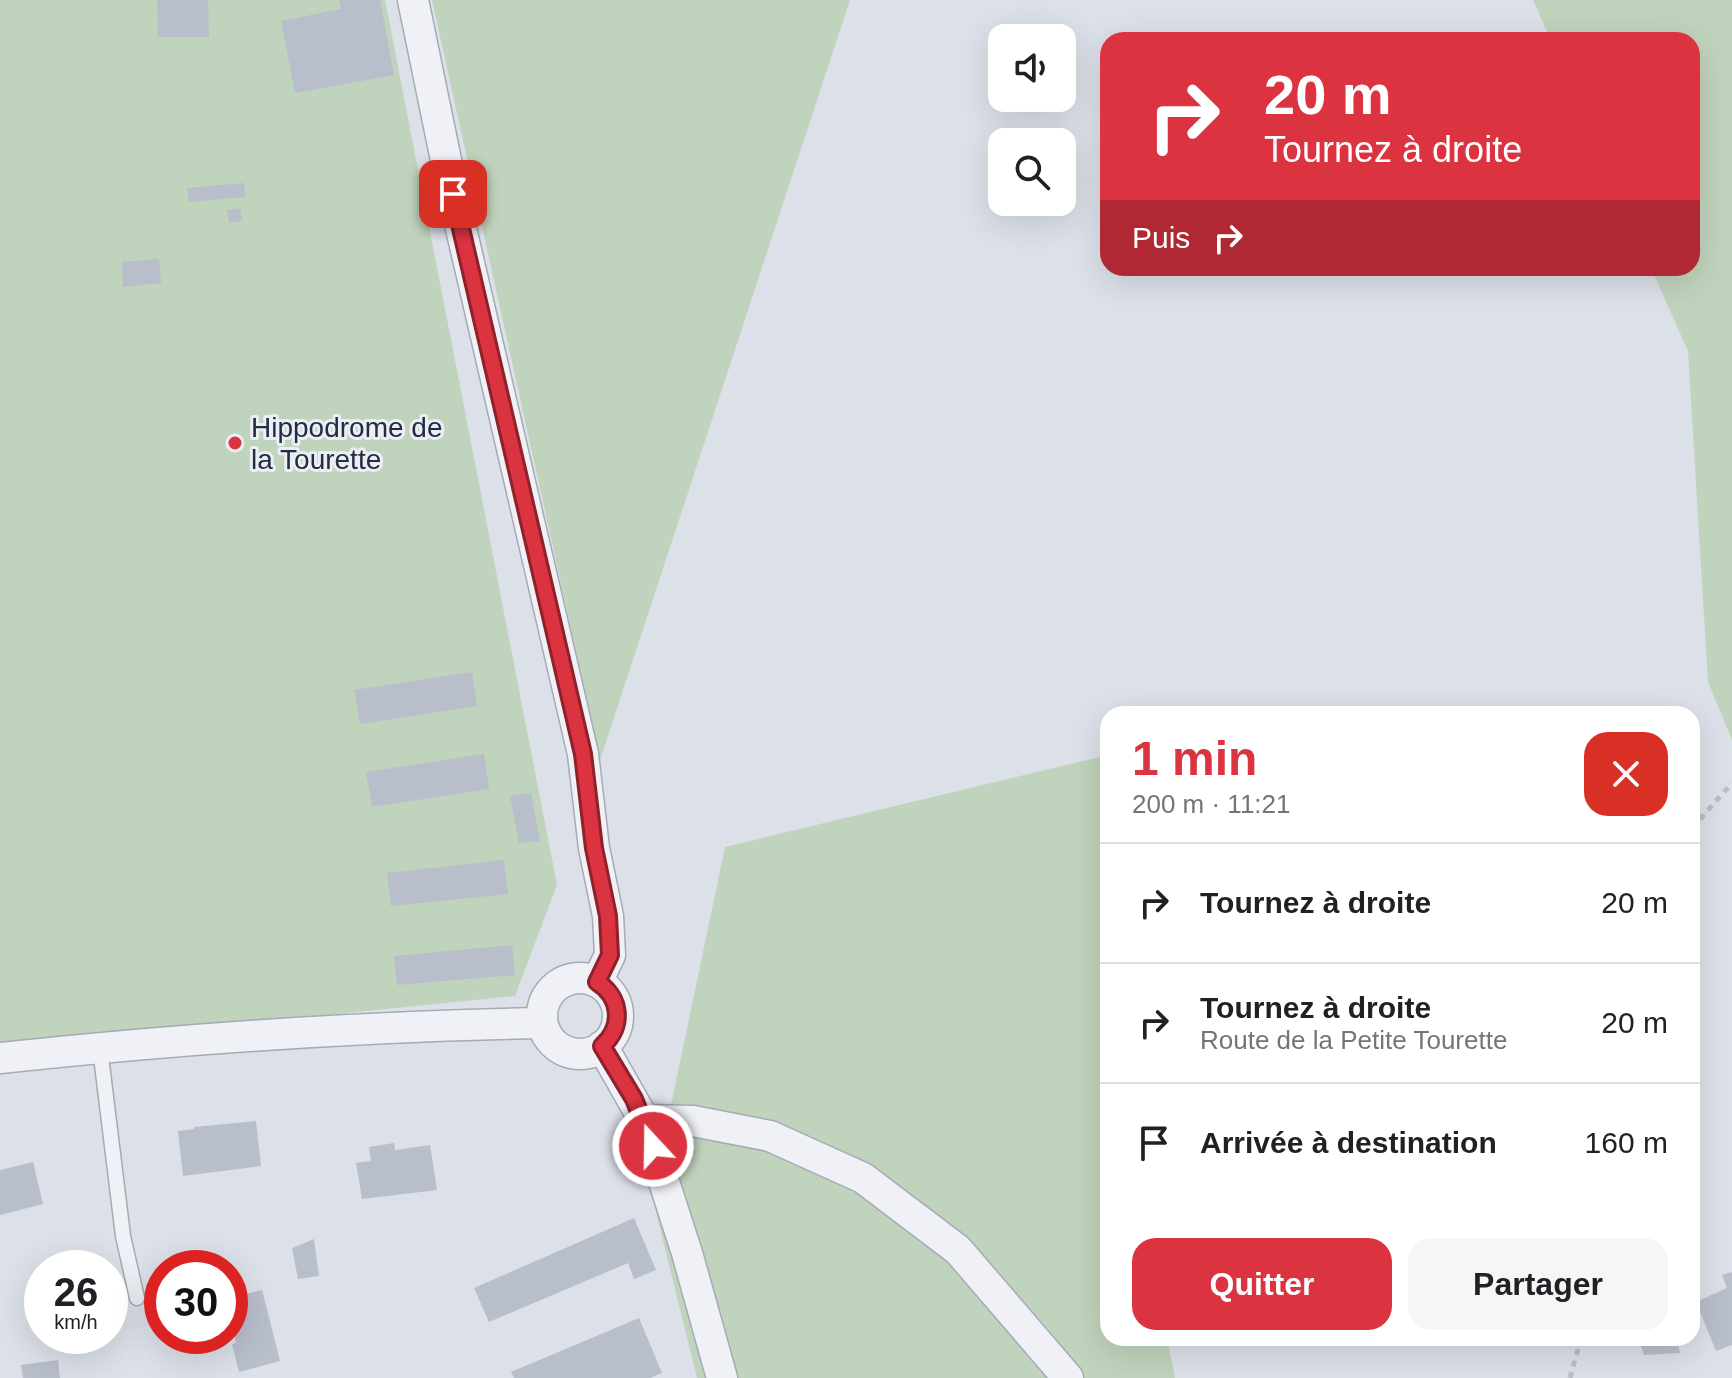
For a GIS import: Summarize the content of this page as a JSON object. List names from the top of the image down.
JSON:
{
  "places": ["Hippodrome de la Tourette"],
  "page": {
    "turn": ["20 m", "Tournez à droite"],
    "then": "Puis",
    "heading": ["1 min", "200 m · 11:21"],
    "list": [
      {
        "name": "Tournez à droite",
        "value": "20 m"
      },
      {
        "name": "Tournez à droite",
        "note": "Route de la Petite Tourette",
        "value": "20 m"
      },
      {
        "name": "Arrivée à destination",
        "value": "160 m"
      }
    ],
    "buttons": ["Quitter", "Partager"],
    "speed": "26 km/h",
    "limit": "30"
  }
}
